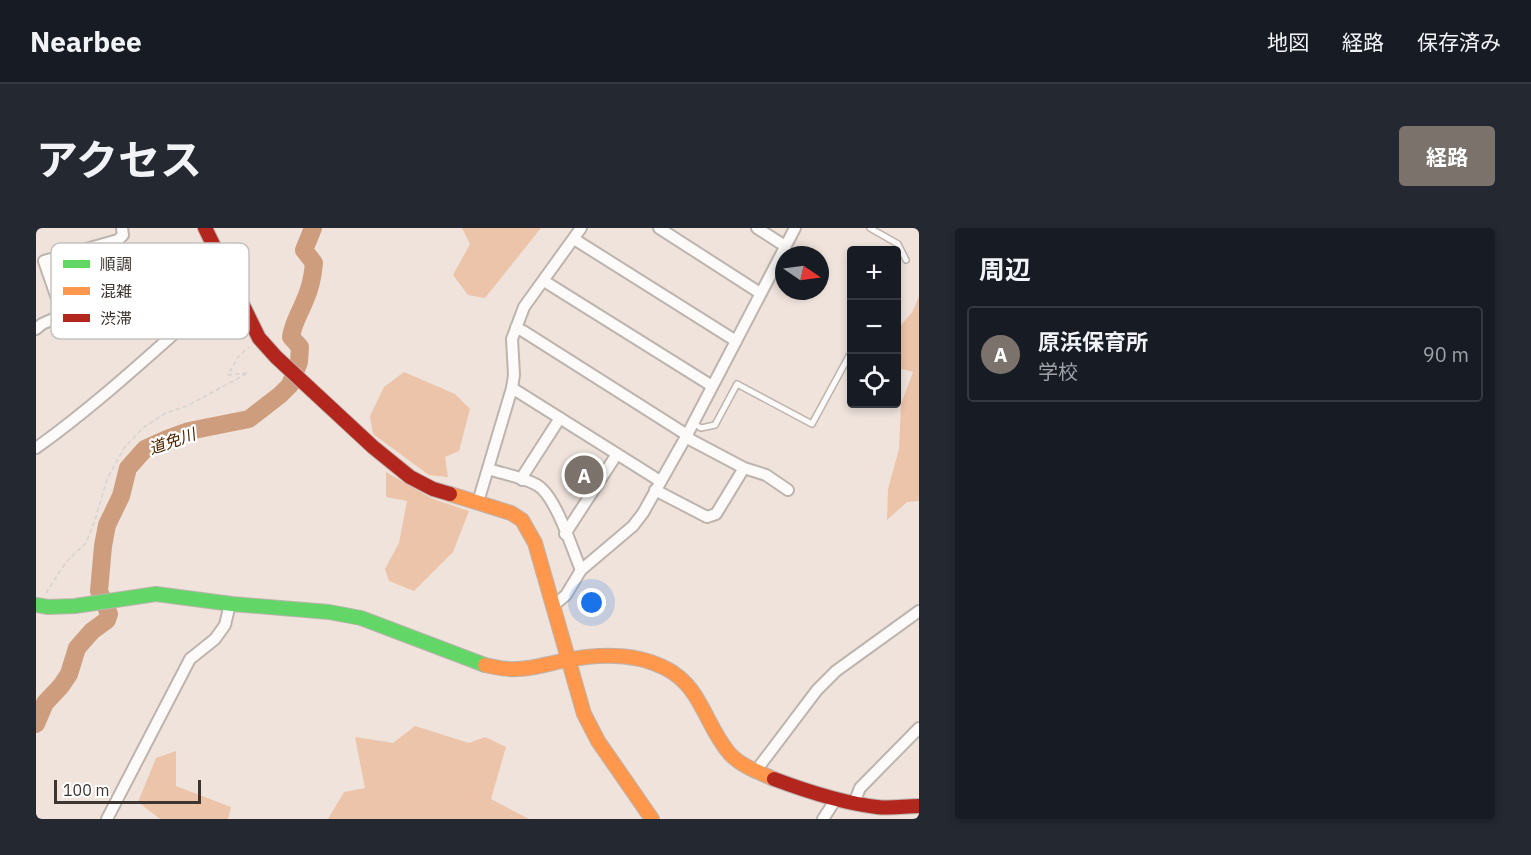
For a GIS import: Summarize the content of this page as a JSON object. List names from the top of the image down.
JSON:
{
  "water": ["道免川"],
  "legend": ["順調", "混雑", "渋滞"],
  "scale_bar": "100 m",
  "north": "right",
  "page": {
    "header": "Nearbee",
    "nav": ["地図", "経路", "保存済み"],
    "title": "アクセス",
    "buttons": "経路",
    "heading": "周辺",
    "map_buttons": ["+", "−"],
    "list": [
      {
        "mark": "A",
        "name": "原浜保育所",
        "note": "学校",
        "value": "90 m"
      }
    ],
    "pins": "A",
    "scale": "100 m"
  }
}
